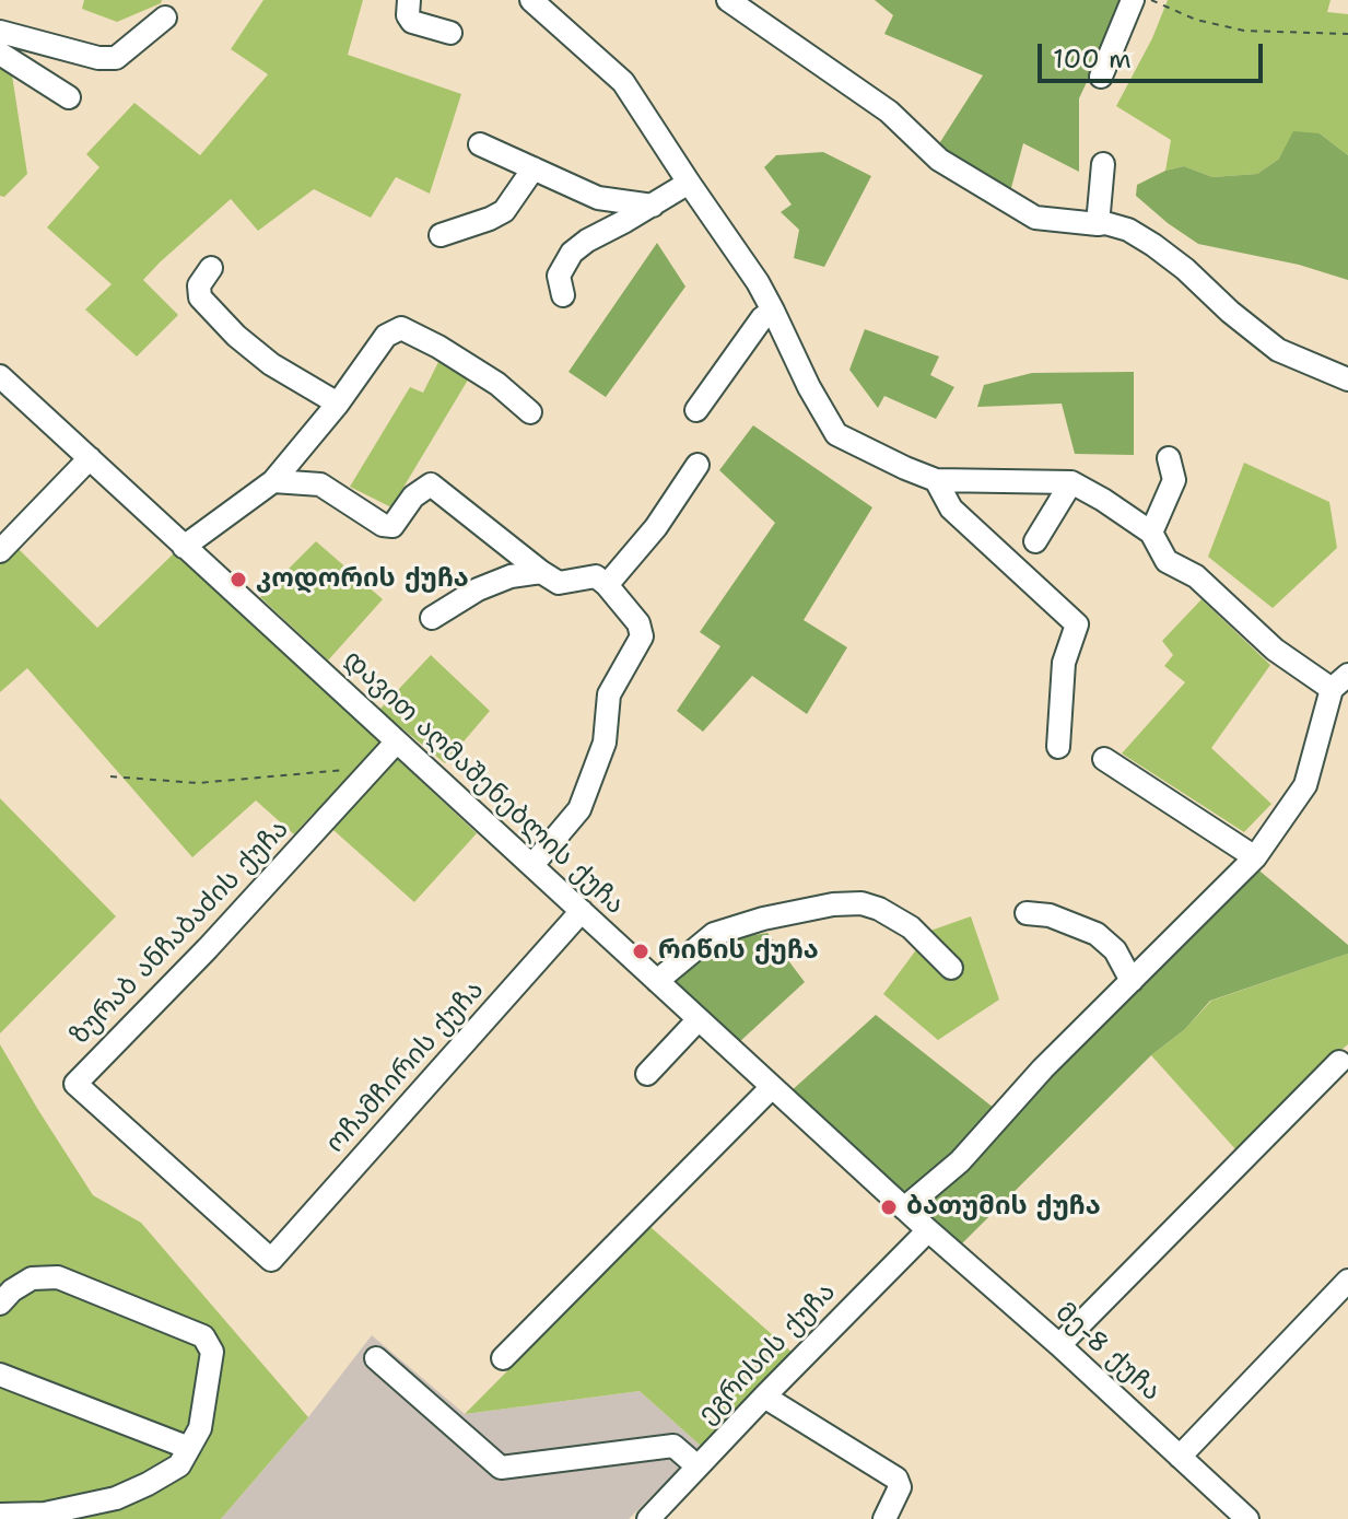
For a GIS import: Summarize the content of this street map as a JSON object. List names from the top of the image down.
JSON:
{
  "streets": {
    "street": [
      "დავით აღმაშენებლის ქუჩა",
      "ზურაბ ანჩაბაძის ქუჩა",
      "ოჩამჩირის ქუჩა",
      "მე-8 ქუჩა",
      "ეგრისის ქუჩა"
    ]
  },
  "crossings": [
    ["დავით აღმაშენებლის ქუჩა", "ზურაბ ანჩაბაძის ქუჩა"],
    ["დავით აღმაშენებლის ქუჩა", "ოჩამჩირის ქუჩა"],
    ["დავით აღმაშენებლის ქუჩა", "მე-8 ქუჩა"],
    ["დავით აღმაშენებლის ქუჩა", "ეგრისის ქუჩა"],
    ["ზურაბ ანჩაბაძის ქუჩა", "ოჩამჩირის ქუჩა"],
    ["მე-8 ქუჩა", "ეგრისის ქუჩა"]
  ],
  "places": ["კოდორის ქუჩა", "რიწის ქუჩა", "ბათუმის ქუჩა"],
  "scale_bar": "100 m"
}
